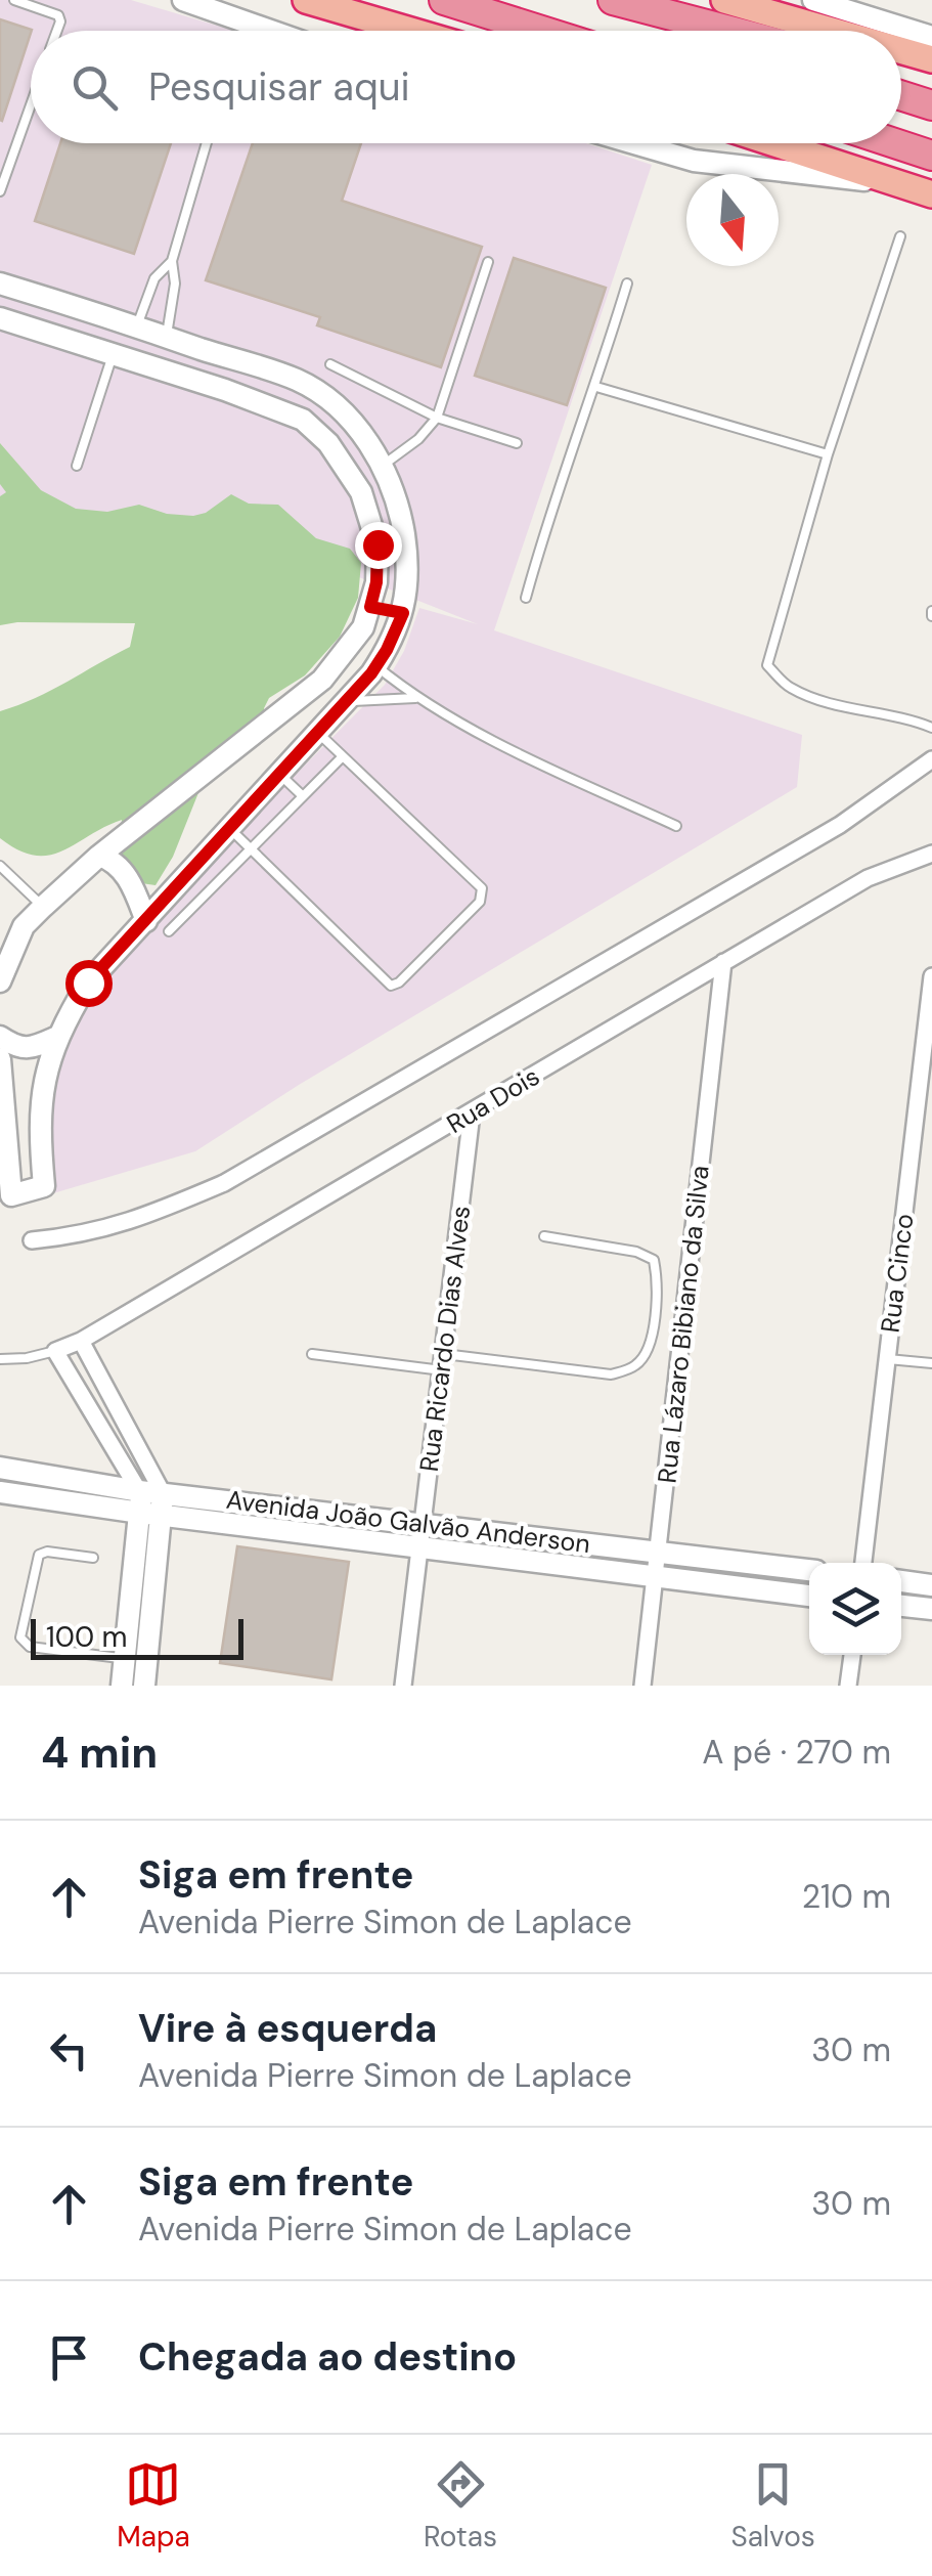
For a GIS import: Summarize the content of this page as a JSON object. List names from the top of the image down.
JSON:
{
  "streets": {
    "street": [
      "Rua Dois",
      "Rua Cinco",
      "Rua Lázaro Bibiano da Silva",
      "Rua Ricardo Dias Alves",
      "Avenida João Galvão Anderson"
    ]
  },
  "crossings": [
    ["Rua Dois", "Rua Lázaro Bibiano da Silva"],
    ["Rua Dois", "Rua Ricardo Dias Alves"],
    ["Rua Lázaro Bibiano da Silva", "Avenida João Galvão Anderson"],
    ["Rua Ricardo Dias Alves", "Avenida João Galvão Anderson"]
  ],
  "scale_bar": "100 m",
  "north": "bottom",
  "page": {
    "search": "Pesquisar aqui",
    "scale": "100 m",
    "heading": ["4 min", "A pé · 270 m"],
    "list": [
      ["Siga em frente", "Avenida Pierre Simon de Laplace", "210 m"],
      ["Vire à esquerda", "Avenida Pierre Simon de Laplace", "30 m"],
      ["Siga em frente", "Avenida Pierre Simon de Laplace", "30 m"],
      "Chegada ao destino"
    ],
    "nav": ["Mapa", "Rotas", "Salvos"]
  }
}
